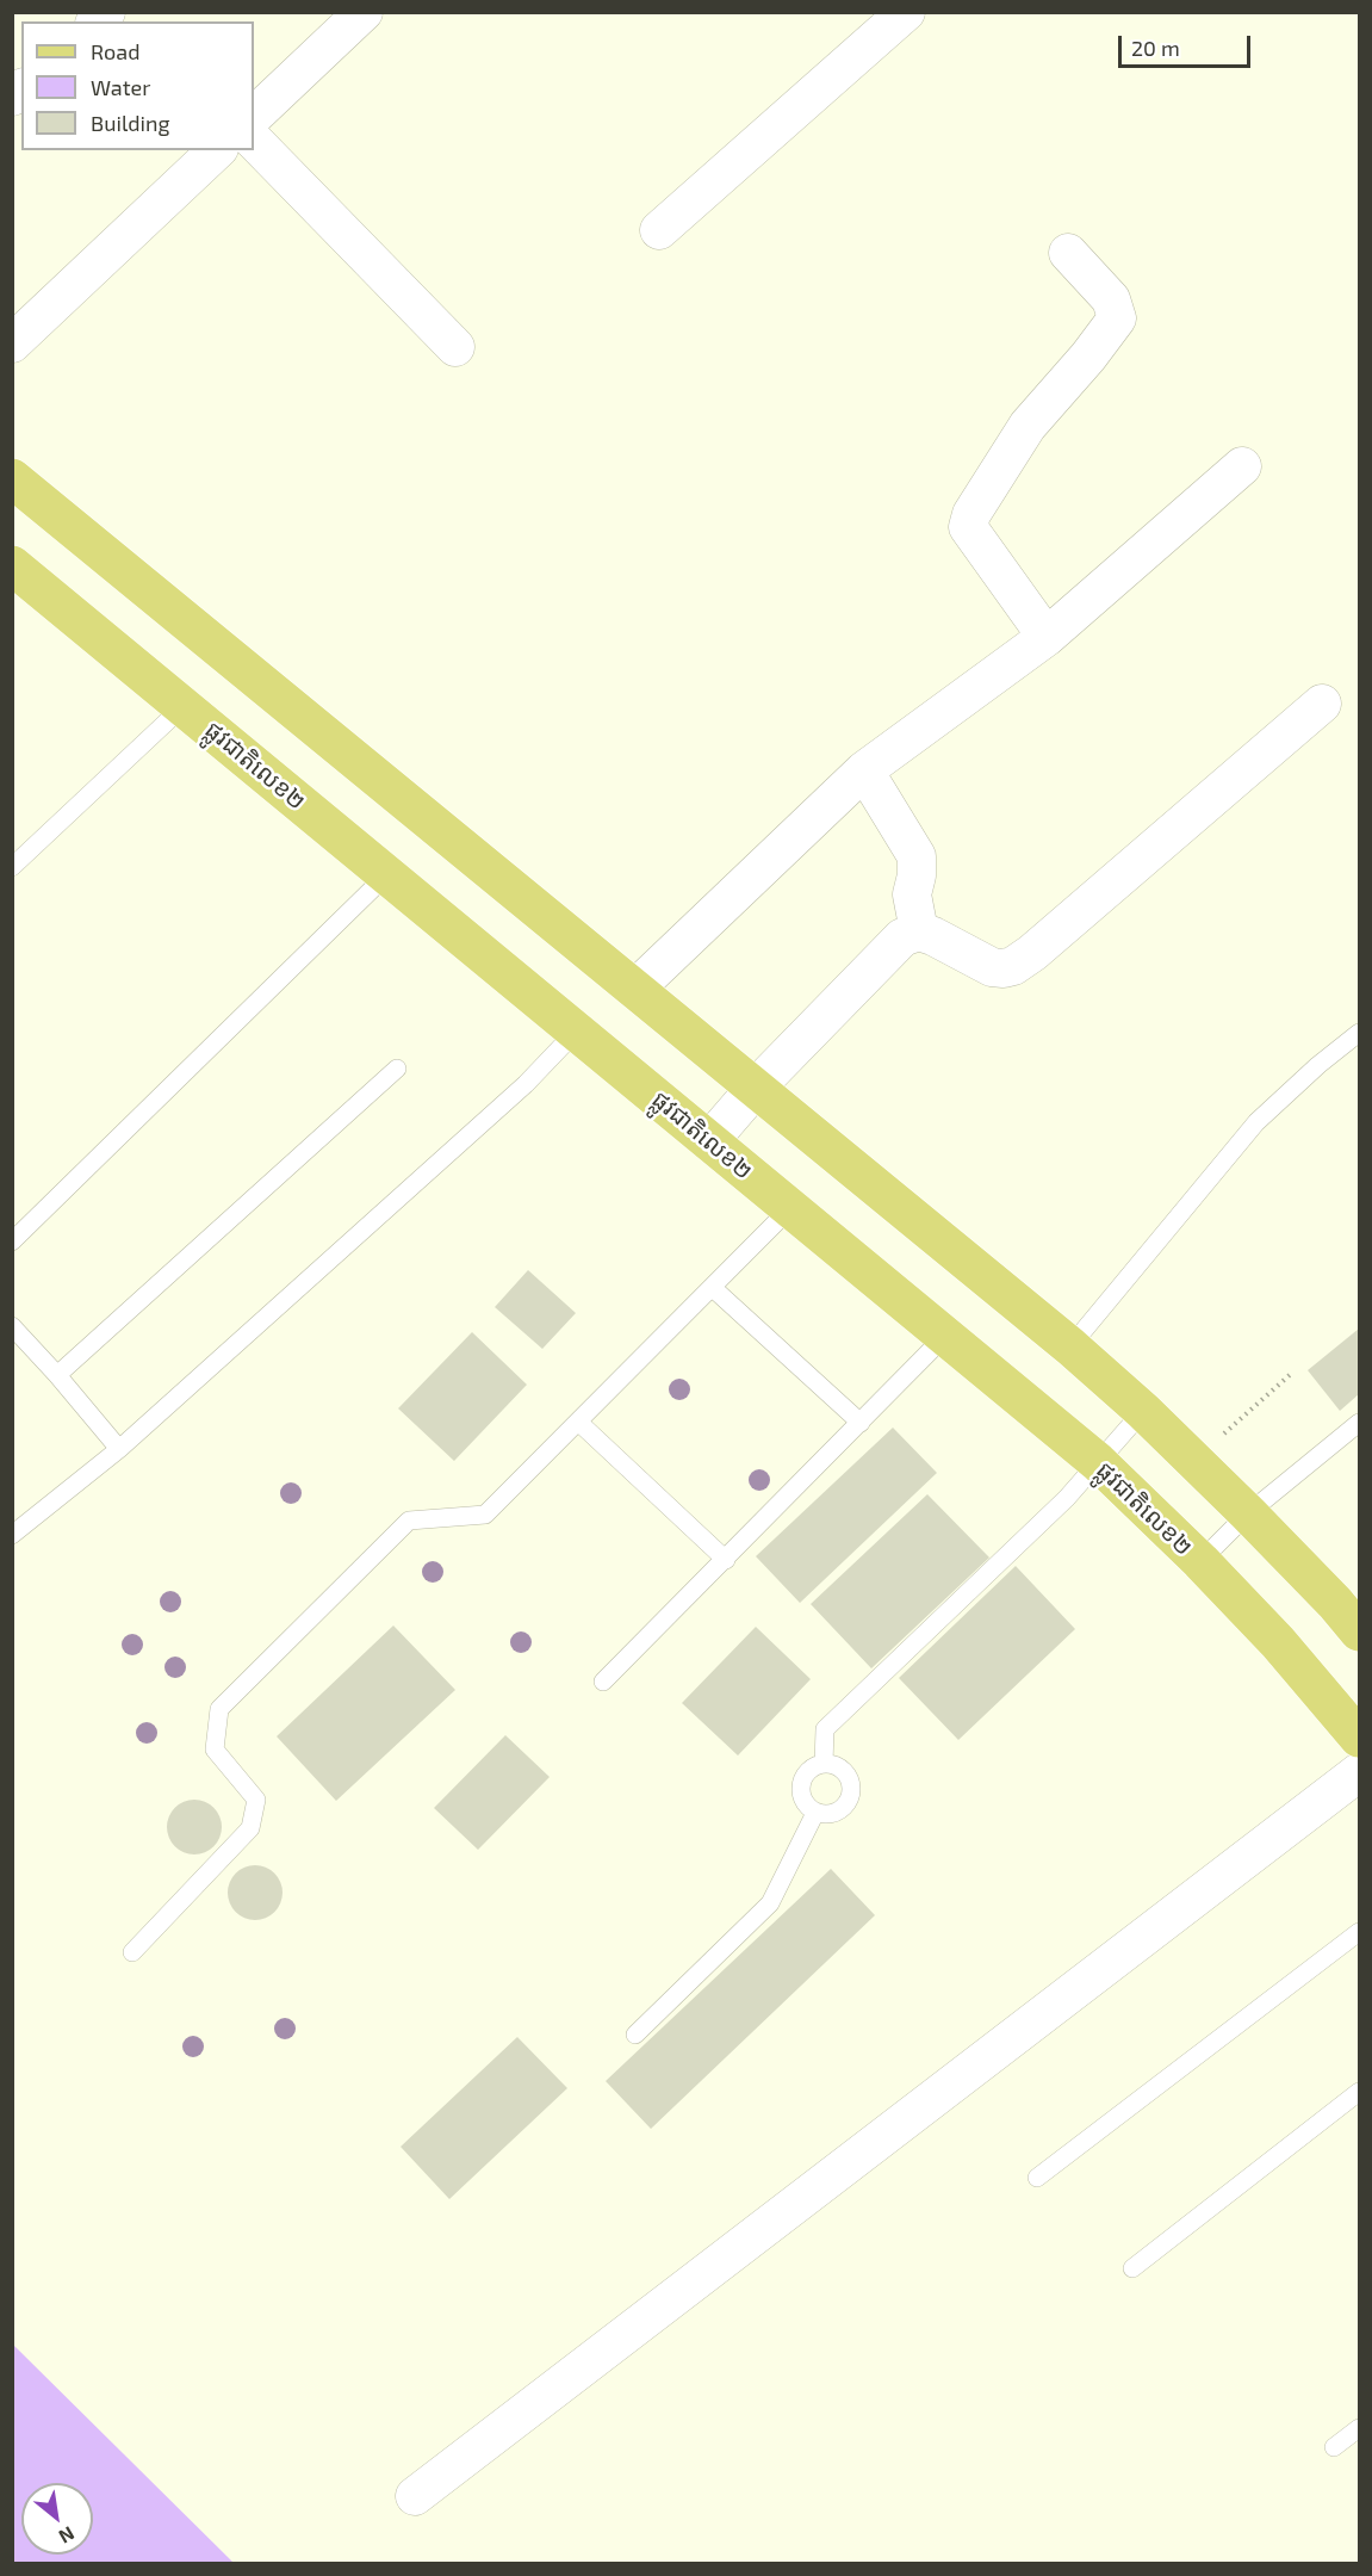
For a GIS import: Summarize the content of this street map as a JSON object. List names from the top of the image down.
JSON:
{
  "streets": {
    "main road": ["ផ្លូវជាតិលេខ២"]
  },
  "legend": ["Road", "Water", "Building"],
  "scale_bar": "20 m",
  "north": "bottom right"
}
